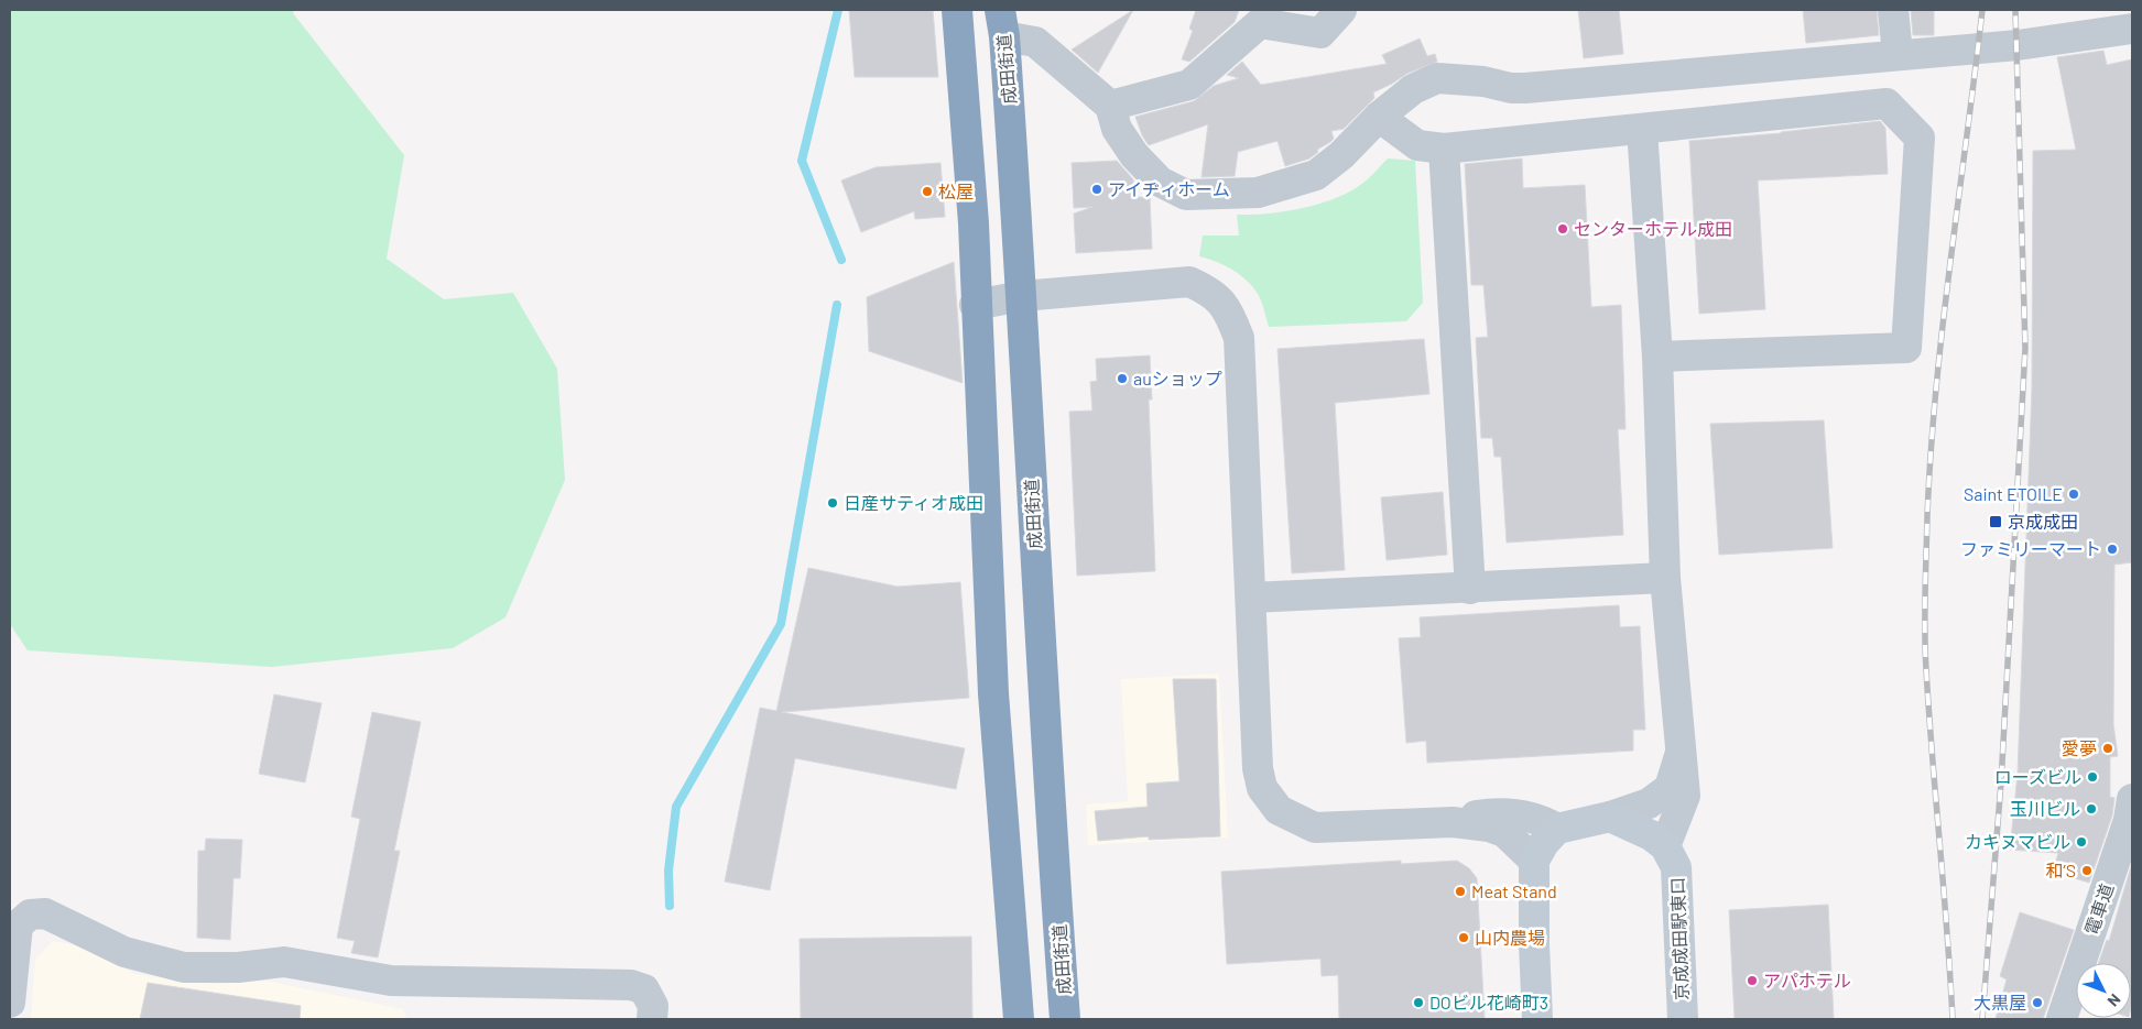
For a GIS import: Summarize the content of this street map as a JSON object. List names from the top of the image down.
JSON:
{
  "streets": {
    "highway": ["成田街道"],
    "street": ["電車道", "京成成田駅東口"]
  },
  "places": {
    "other": [
      "アイヂィホーム",
      "松屋",
      "センターホテル成田",
      "auショップ",
      "Saint ETOILE",
      "日産サティオ成田",
      "ファミリーマート",
      "愛夢",
      "ローズビル",
      "玉川ビル",
      "カキヌマビル",
      "和’S",
      "Meat Stand",
      "山内農場",
      "アパホテル",
      "DOビル花崎町3",
      "大黒屋"
    ],
    "transit": ["京成成田"]
  },
  "north": "bottom right"
}
